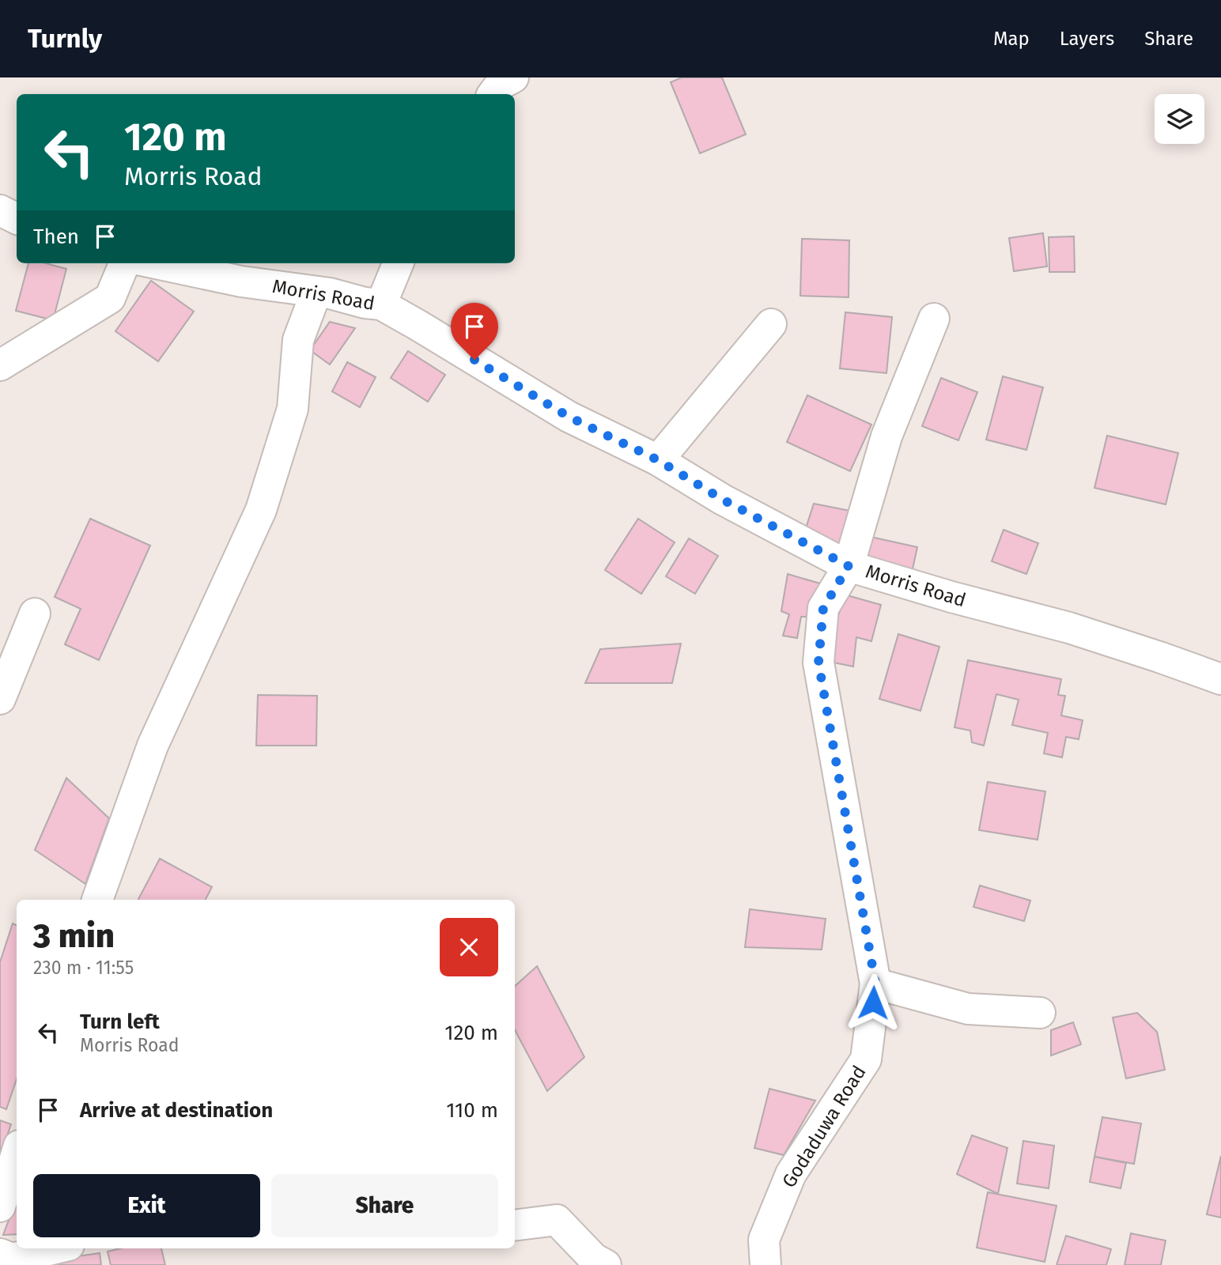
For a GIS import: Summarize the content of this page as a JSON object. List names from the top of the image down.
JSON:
{
  "streets": {
    "street": ["Morris Road", "Godaduwa Road"]
  },
  "crossings": [
    ["Morris Road", "Godaduwa Road"]
  ],
  "page": {
    "header": "Turnly",
    "nav": ["Map", "Layers", "Share"],
    "turn": ["120 m", "Morris Road"],
    "then": "Then",
    "heading": ["3 min", "230 m · 11:55"],
    "list": [
      {
        "name": "Turn left",
        "note": "Morris Road",
        "value": "120 m"
      },
      {
        "name": "Arrive at destination",
        "value": "110 m"
      }
    ],
    "buttons": ["Exit", "Share"]
  }
}
